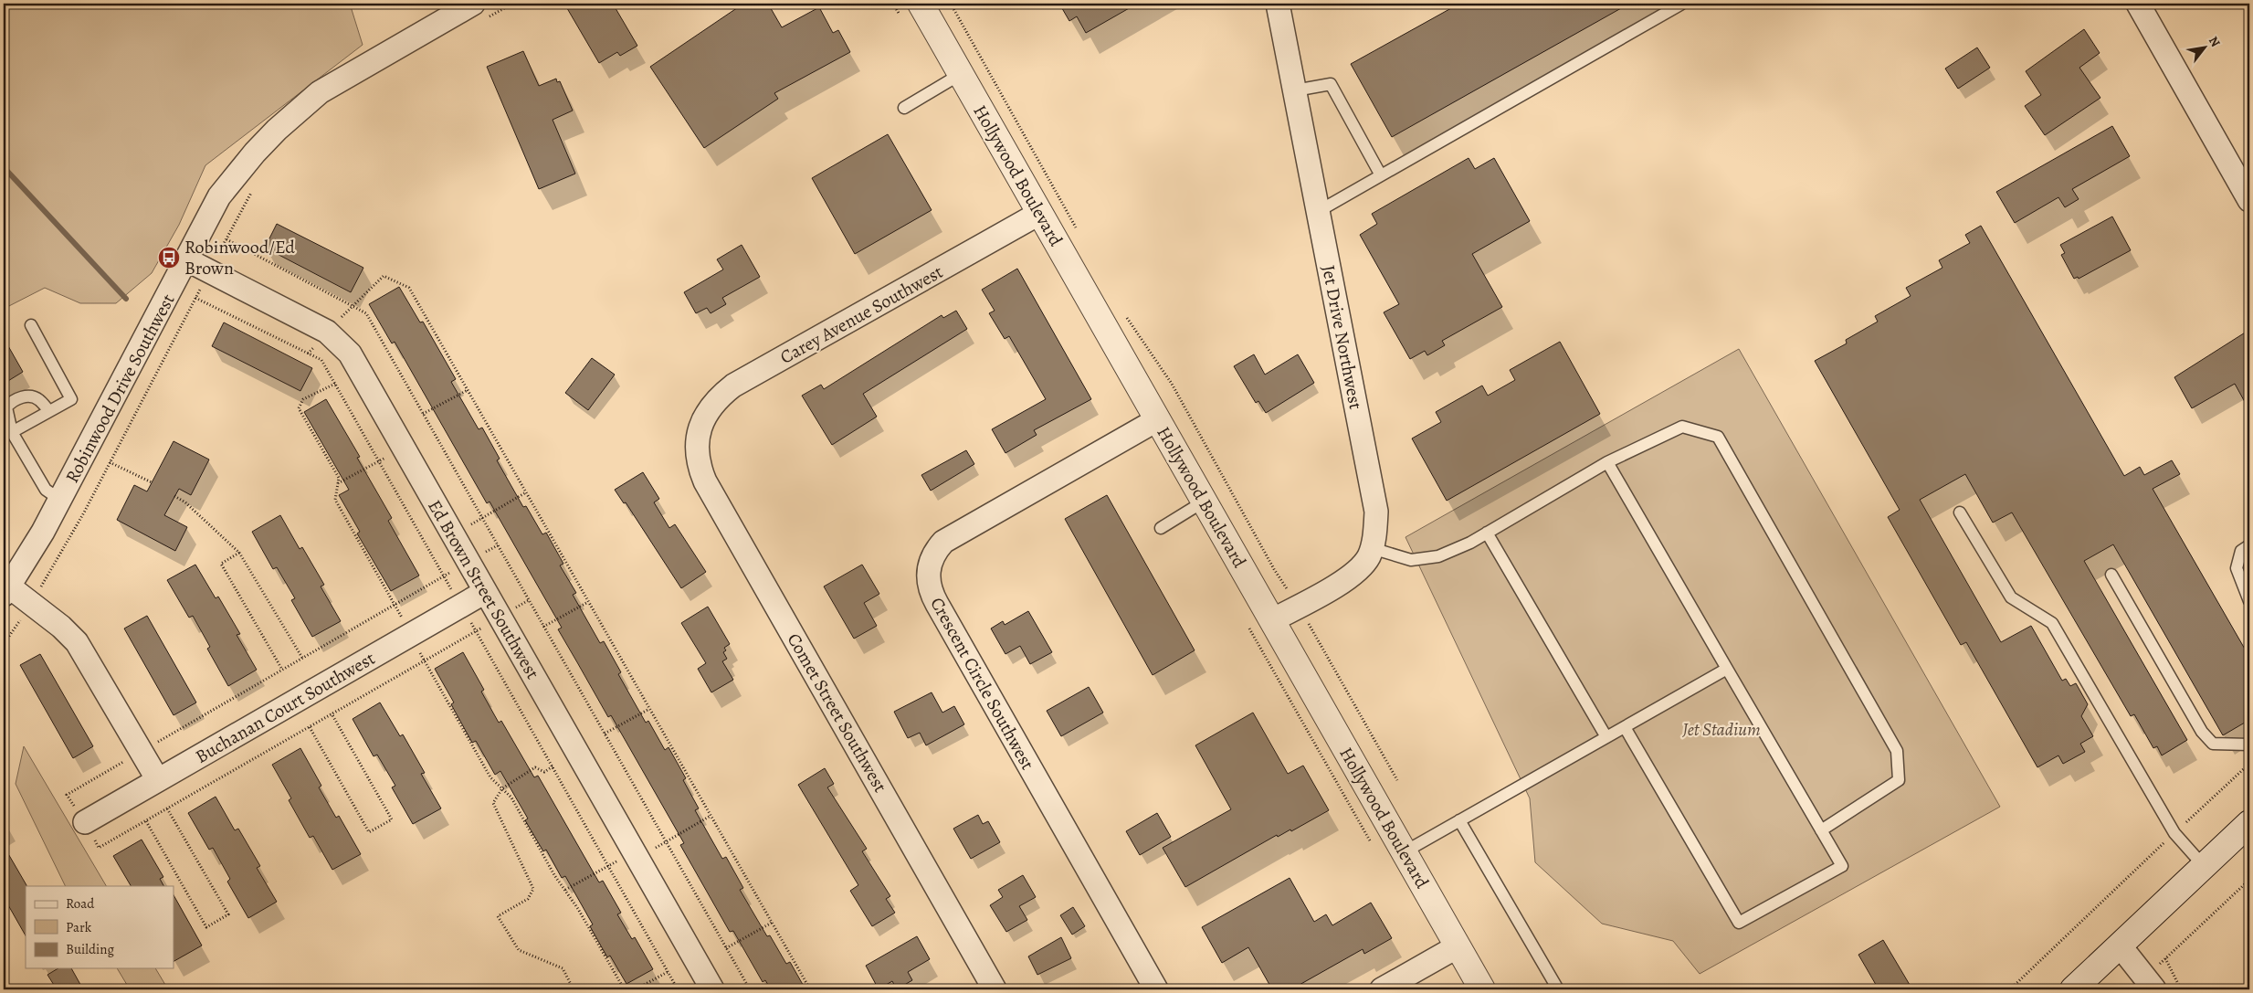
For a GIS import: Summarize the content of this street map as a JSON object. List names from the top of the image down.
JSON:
{
  "streets": {
    "street": [
      "Hollywood Boulevard",
      "Carey Avenue Southwest",
      "Jet Drive Northwest",
      "Robinwood Drive Southwest",
      "Ed Brown Street Southwest",
      "Crescent Circle Southwest",
      "Buchanan Court Southwest",
      "Comet Street Southwest"
    ]
  },
  "crossings": [
    ["Hollywood Boulevard", "Carey Avenue Southwest"],
    ["Hollywood Boulevard", "Jet Drive Northwest"],
    ["Hollywood Boulevard", "Crescent Circle Southwest"],
    ["Carey Avenue Southwest", "Comet Street Southwest"],
    ["Robinwood Drive Southwest", "Ed Brown Street Southwest"],
    ["Ed Brown Street Southwest", "Buchanan Court Southwest"]
  ],
  "parks": ["Jet Stadium"],
  "places": {
    "bus stop": ["Robinwood/Ed Brown"]
  },
  "legend": ["Road", "Park", "Building"],
  "north": "top right"
}
